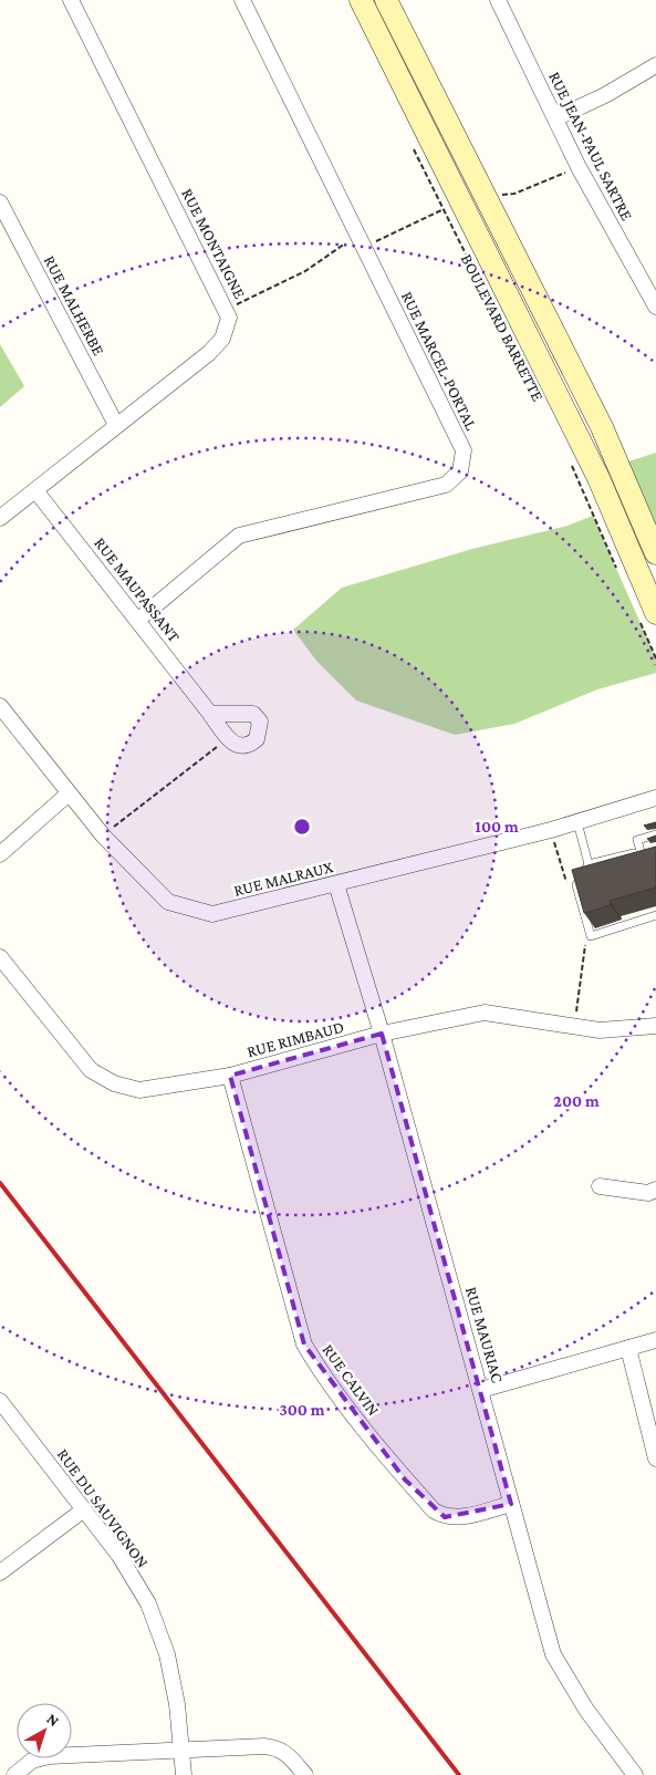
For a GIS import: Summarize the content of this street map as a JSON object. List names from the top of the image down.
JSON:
{
  "streets": {
    "main road": ["BOULEVARD BARRETTE"],
    "street": [
      "RUE JEAN-PAUL SARTRE",
      "RUE MONTAIGNE",
      "RUE MALHERBE",
      "RUE MARCEL-PORTAL",
      "RUE MAUPASSANT",
      "RUE MALRAUX",
      "RUE RIMBAUD",
      "RUE MAURIAC",
      "RUE CALVIN",
      "RUE DU SAUVIGNON"
    ]
  },
  "crossings": [
    ["RUE MONTAIGNE", "RUE MALHERBE"],
    ["RUE MONTAIGNE", "RUE MAUPASSANT"],
    ["RUE MARCEL-PORTAL", "RUE MAUPASSANT"],
    ["RUE MALRAUX", "RUE MAURIAC"],
    ["RUE RIMBAUD", "RUE MAURIAC"],
    ["RUE RIMBAUD", "RUE CALVIN"],
    ["RUE MAURIAC", "RUE CALVIN"]
  ],
  "north": "top right",
  "rings": ["100 m", "200 m", "300 m"]
}
